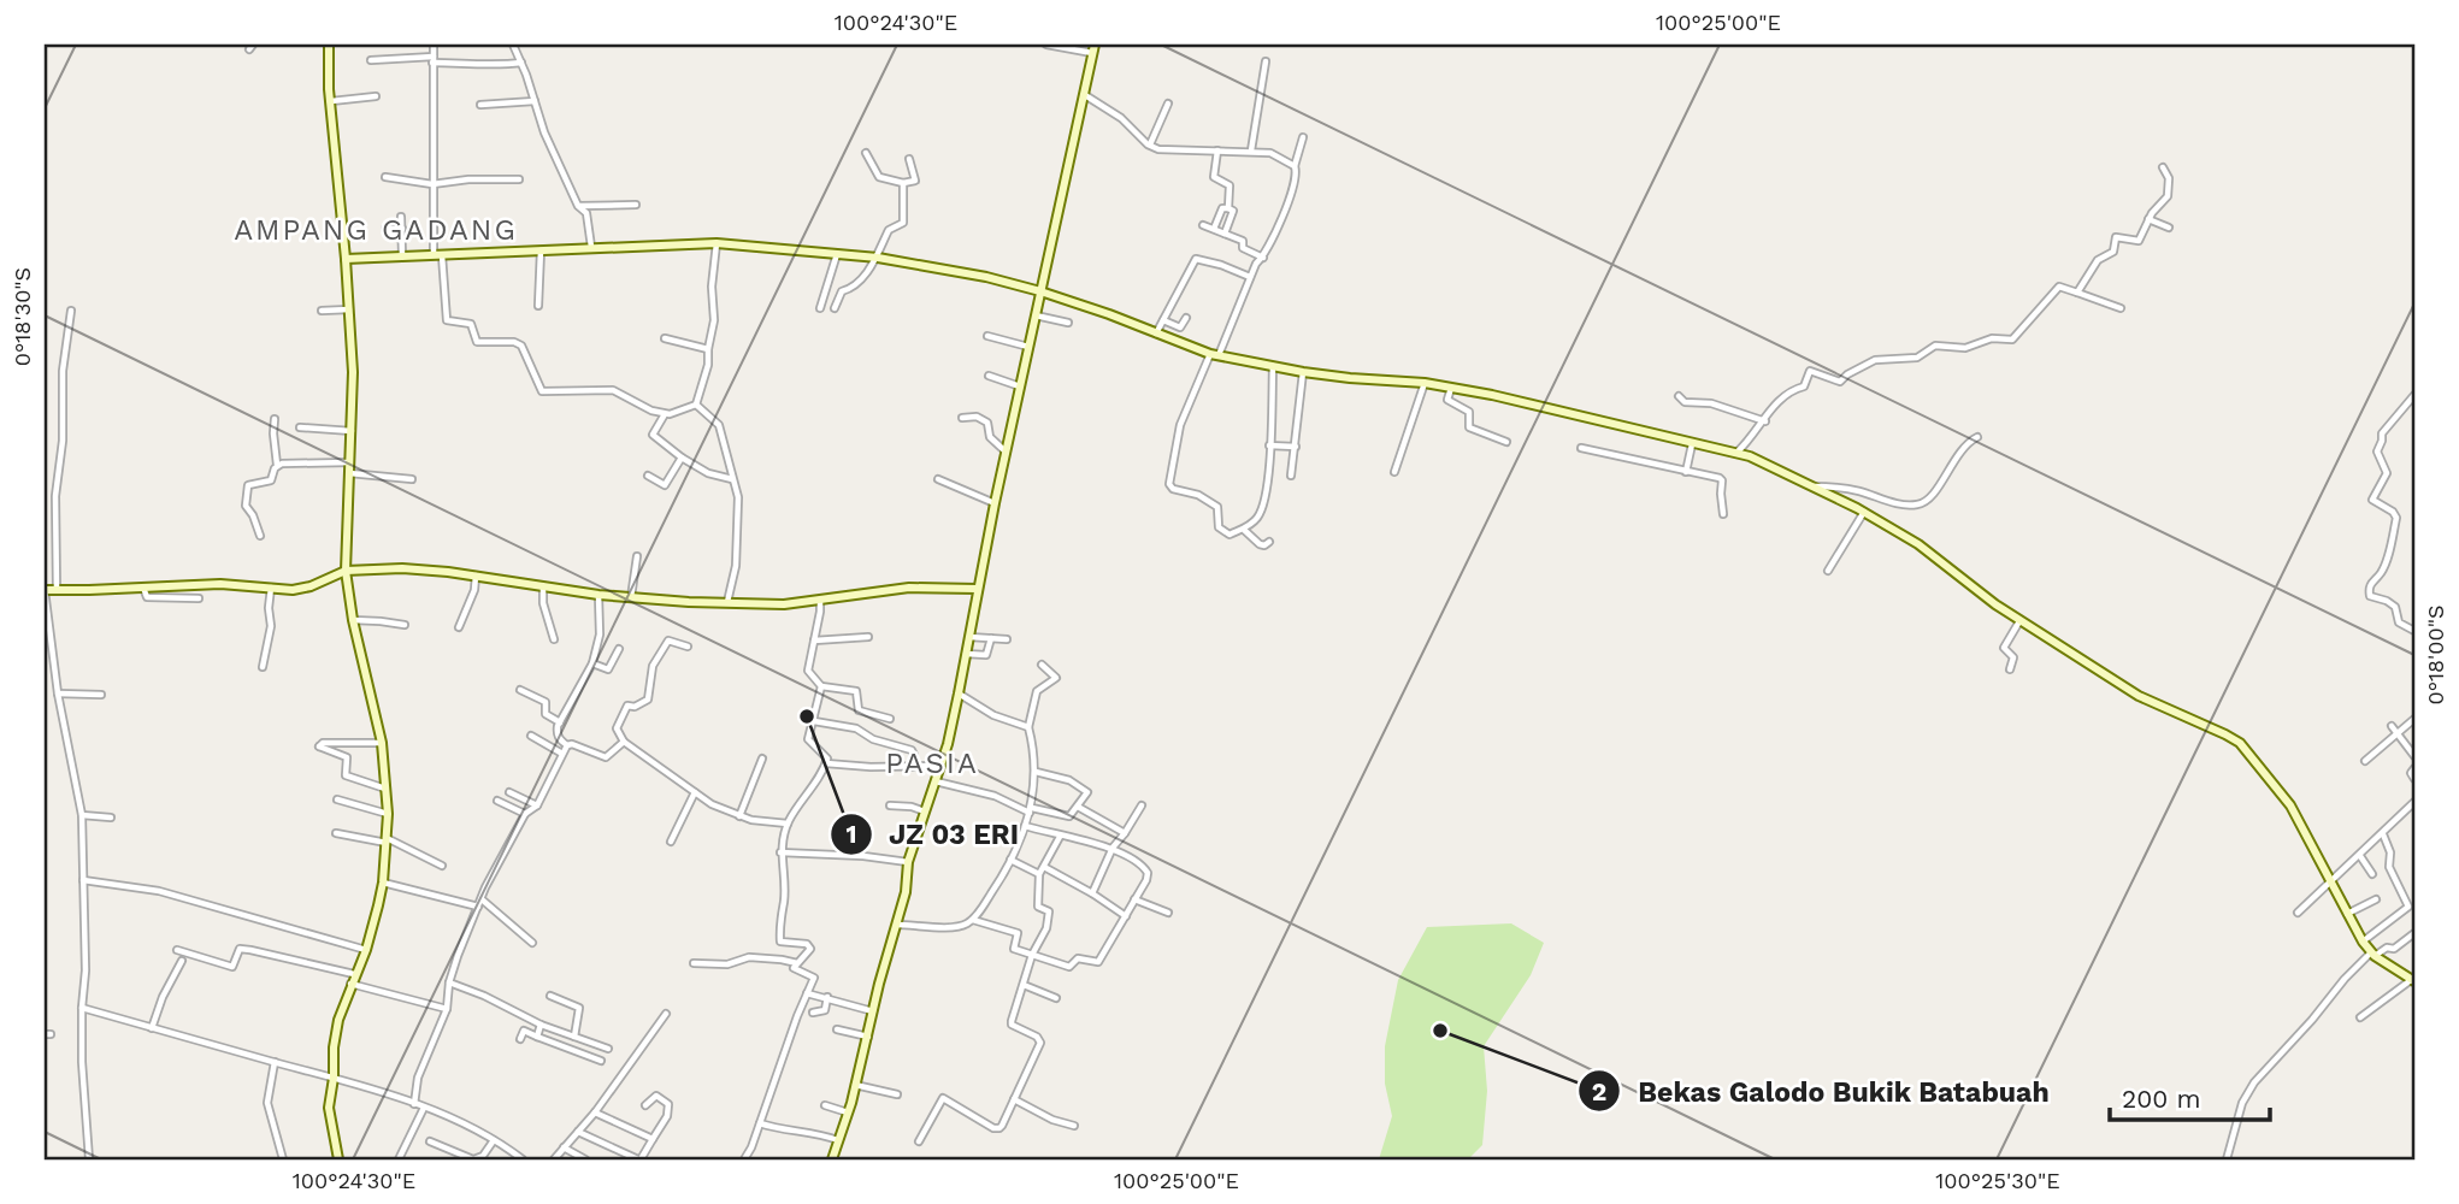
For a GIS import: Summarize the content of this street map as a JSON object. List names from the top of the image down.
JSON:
{
  "districts": ["AMPANG GADANG", "PASIA"],
  "places": ["JZ 03 ERI", "Bekas Galodo Bukik Batabuah"],
  "scale_bar": "200 m",
  "coordinates": [
    "100°24'30\"E",
    "100°25'00\"E",
    "0°18'30\"S",
    "0°18'00\"S",
    "100°25'30\"E"
  ]
}
